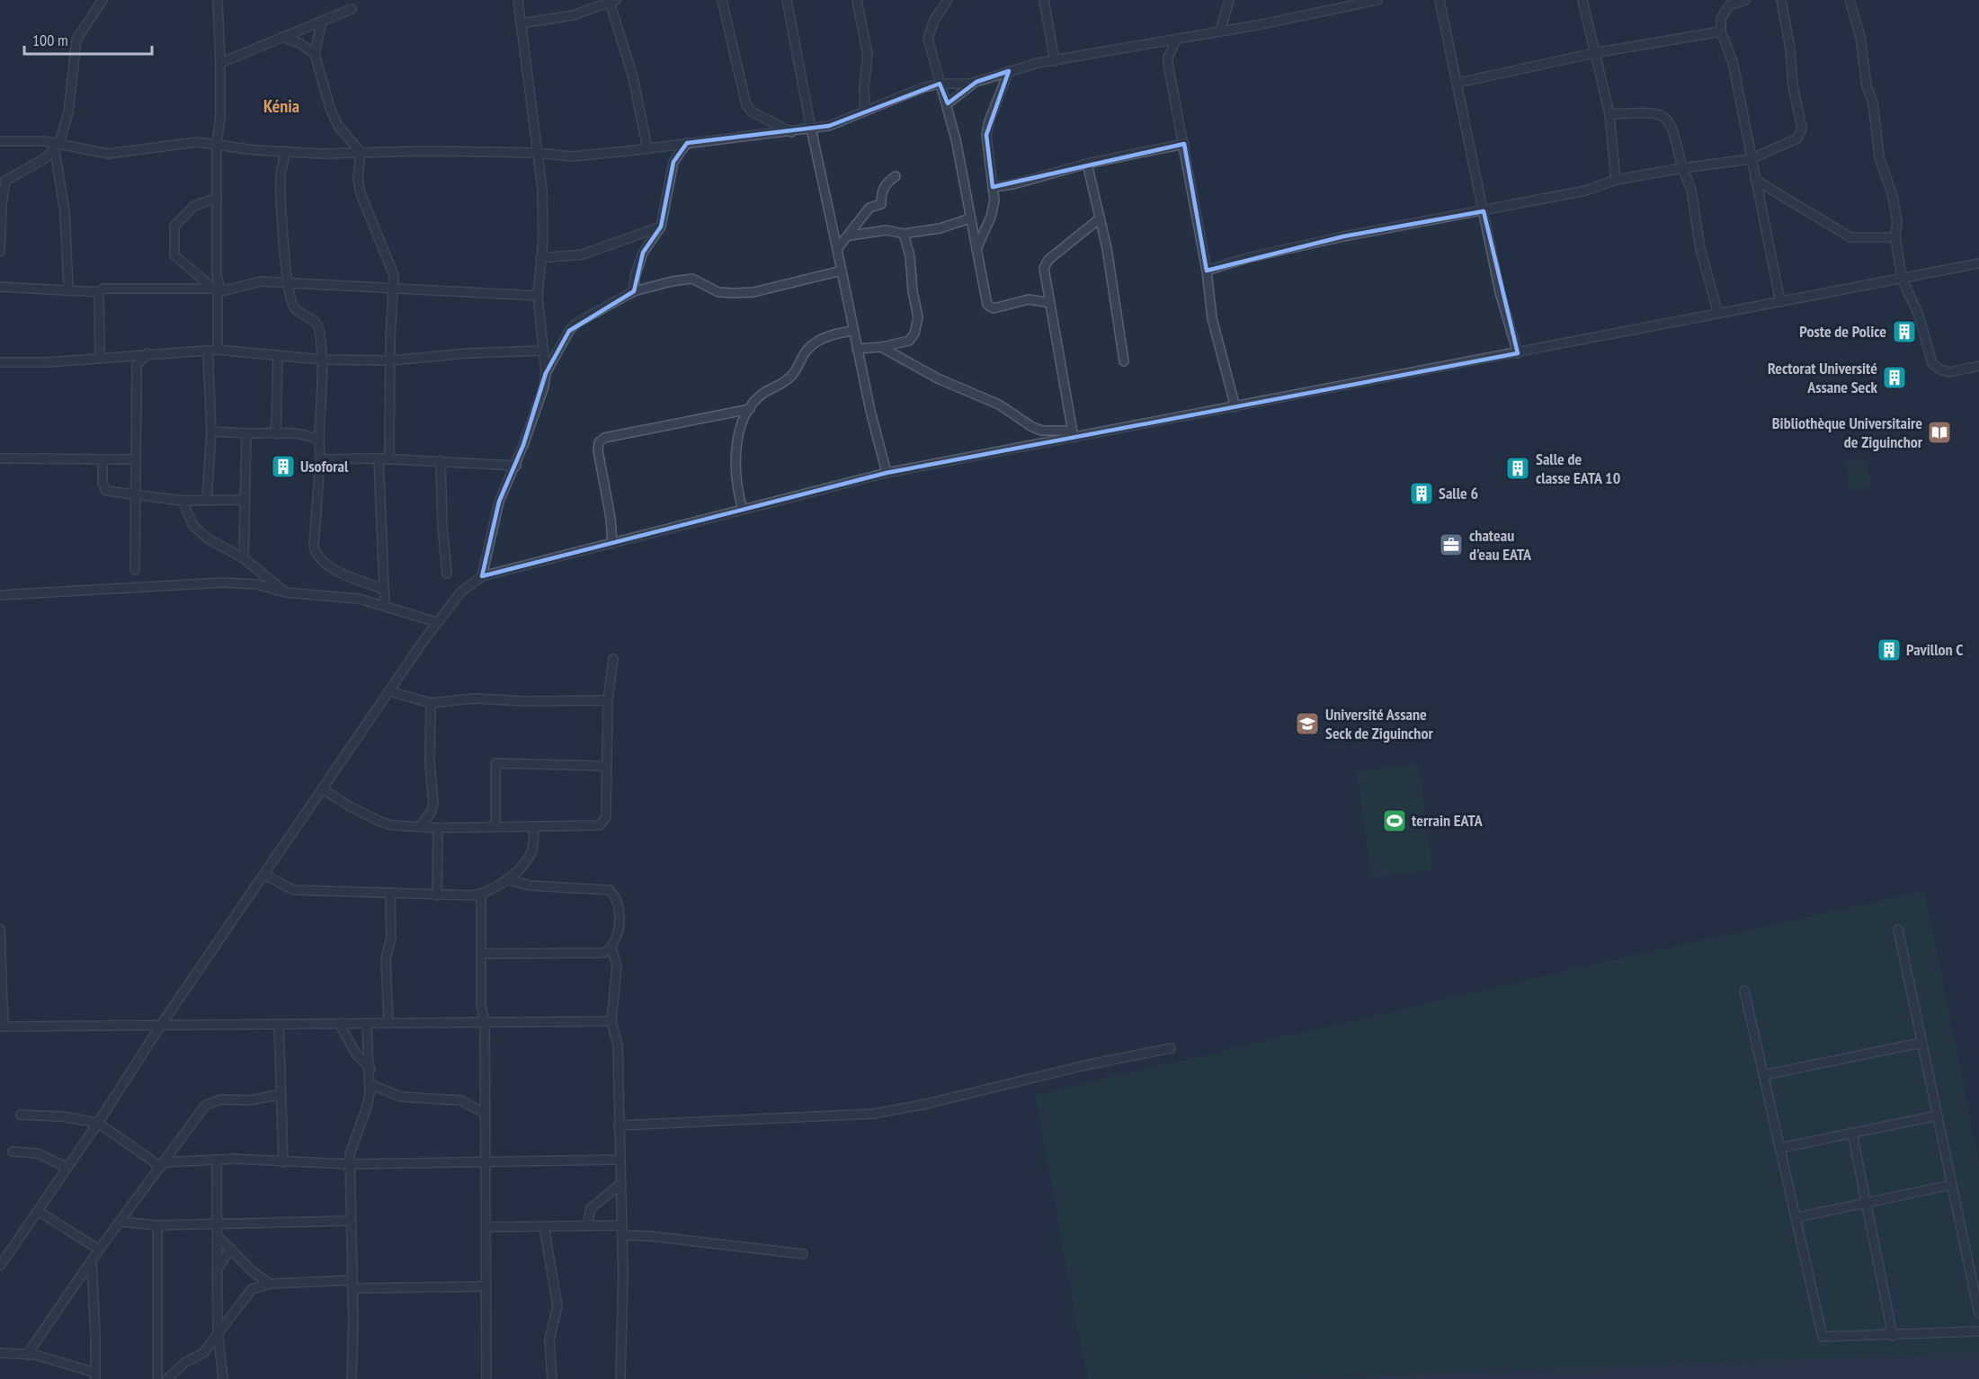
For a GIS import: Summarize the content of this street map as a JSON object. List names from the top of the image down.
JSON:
{
  "districts": ["Kénia"],
  "places": {
    "building": [
      "Poste de Police",
      "Rectorat Université Assane Seck",
      "Usoforal",
      "Salle de classe EATA 10",
      "Salle 6",
      "Pavillon C"
    ],
    "library": ["Bibliothèque Universitaire de Ziguinchor"],
    "office": ["chateau d'eau EATA"],
    "school or university": ["Université Assane Seck de Ziguinchor"],
    "sports": ["terrain EATA"]
  },
  "scale_bar": "100 m"
}
